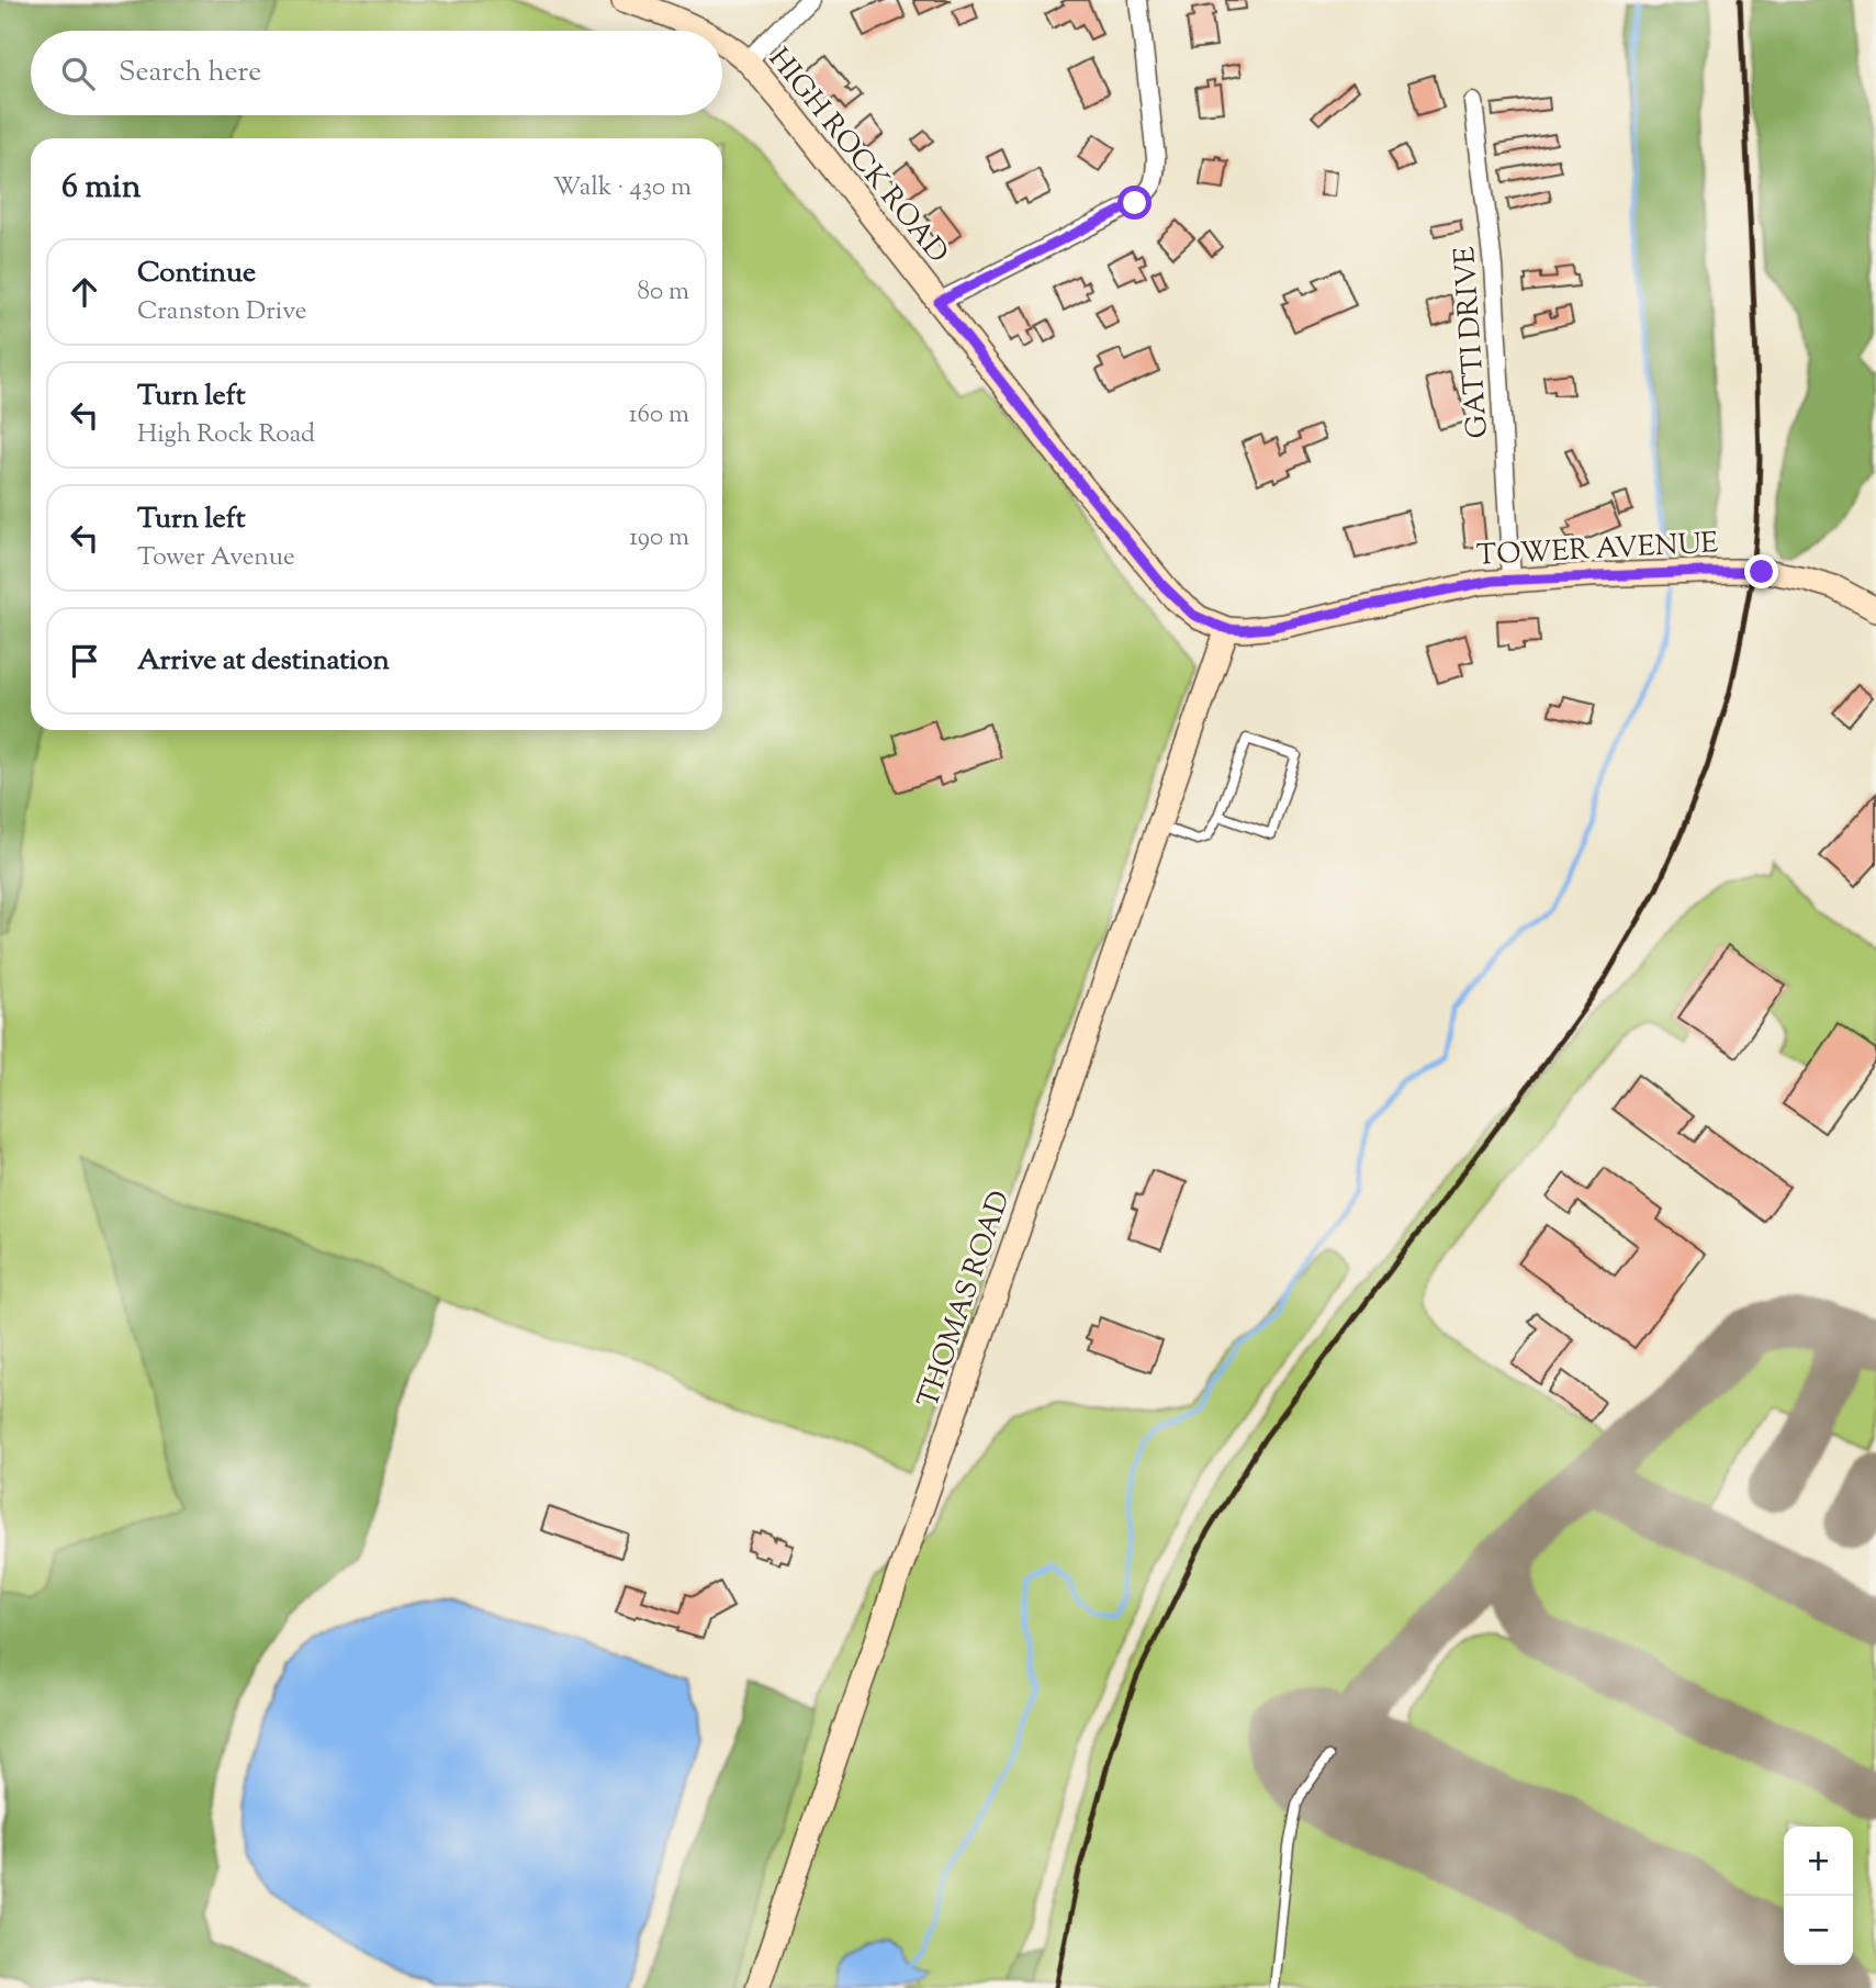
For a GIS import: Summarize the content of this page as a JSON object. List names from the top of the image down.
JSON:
{
  "streets": {
    "main road": ["HIGH ROCK ROAD", "TOWER AVENUE", "THOMAS ROAD"],
    "street": ["GATTI DRIVE"]
  },
  "crossings": [
    ["HIGH ROCK ROAD", "TOWER AVENUE"],
    ["HIGH ROCK ROAD", "THOMAS ROAD"],
    ["GATTI DRIVE", "TOWER AVENUE"],
    ["TOWER AVENUE", "THOMAS ROAD"]
  ],
  "page": {
    "search": "Search here",
    "heading": ["6 min", "Walk · 430 m"],
    "list": [
      ["Continue", "Cranston Drive", "80 m"],
      ["Turn left", "High Rock Road", "160 m"],
      ["Turn left", "Tower Avenue", "190 m"],
      "Arrive at destination"
    ],
    "map_buttons": ["+", "−"]
  }
}
